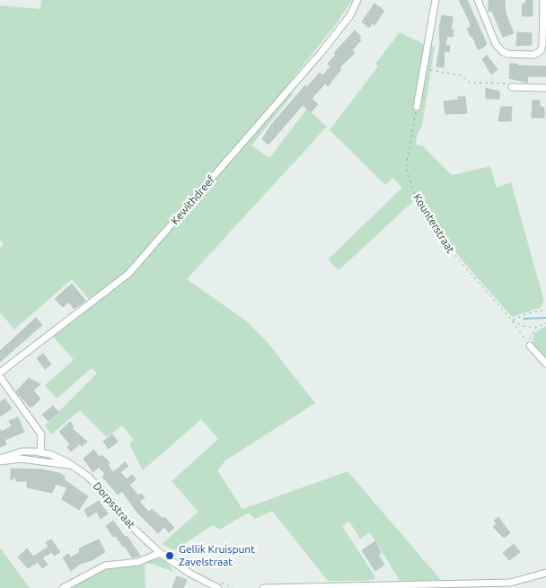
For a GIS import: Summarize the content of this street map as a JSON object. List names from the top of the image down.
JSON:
{
  "streets": {
    "street": ["Kewithdreef", "Dorpsstraat"],
    "path": ["Kounterstraat"]
  },
  "places": ["Gellik Kruispunt Zavelstraat"]
}
